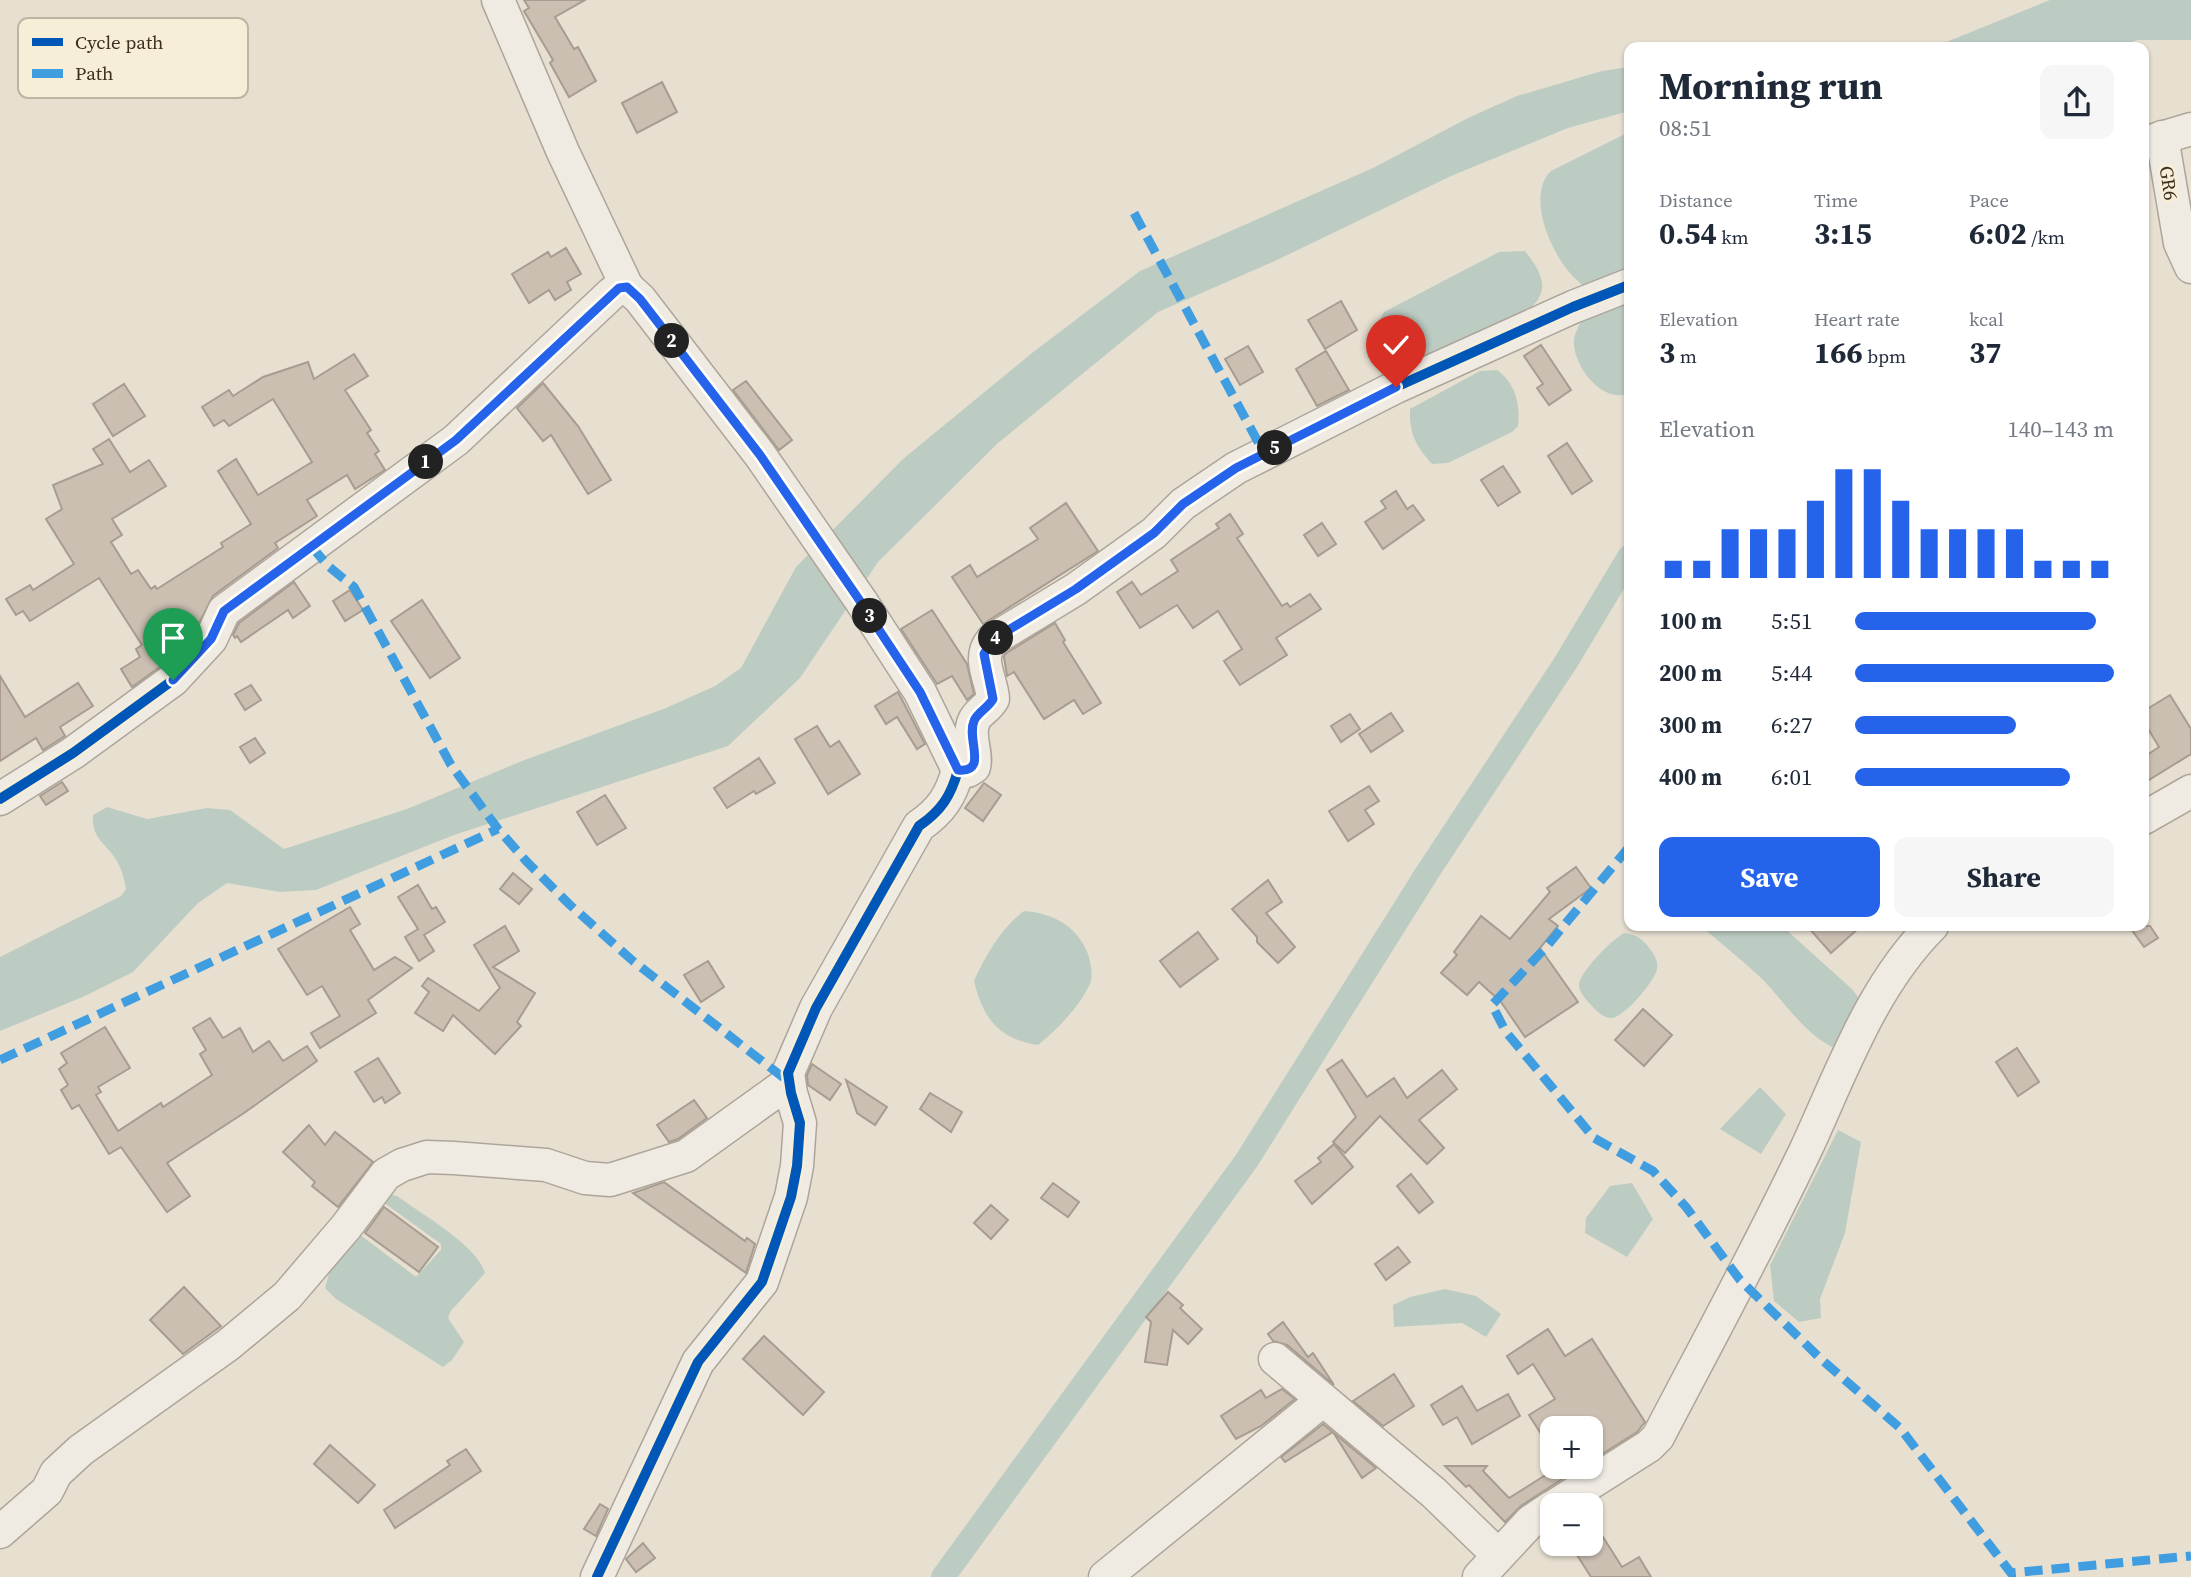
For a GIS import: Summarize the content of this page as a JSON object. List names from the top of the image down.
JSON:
{
  "streets": {
    "street": ["GR6"]
  },
  "legend": ["Cycle path", "Path"],
  "page": {
    "heading": ["Morning run", "08:51"],
    "stats": [
      ["Distance", "0.54 km"],
      ["Time", "3:15"],
      ["Pace", "6:02 /km"],
      ["Elevation", "3 m"],
      ["Heart rate", "166 bpm"],
      ["kcal", "37"]
    ],
    "pins": [
      "2",
      "5",
      "1",
      "3",
      "4"
    ],
    "chart": ["Elevation", "140–143 m"],
    "list": [
      {
        "name": "100 m",
        "note": "5:51"
      },
      {
        "name": "200 m",
        "note": "5:44"
      },
      {
        "name": "300 m",
        "note": "6:27"
      },
      {
        "name": "400 m",
        "note": "6:01"
      }
    ],
    "buttons": ["Save", "Share"],
    "map_buttons": ["+", "−"]
  }
}
